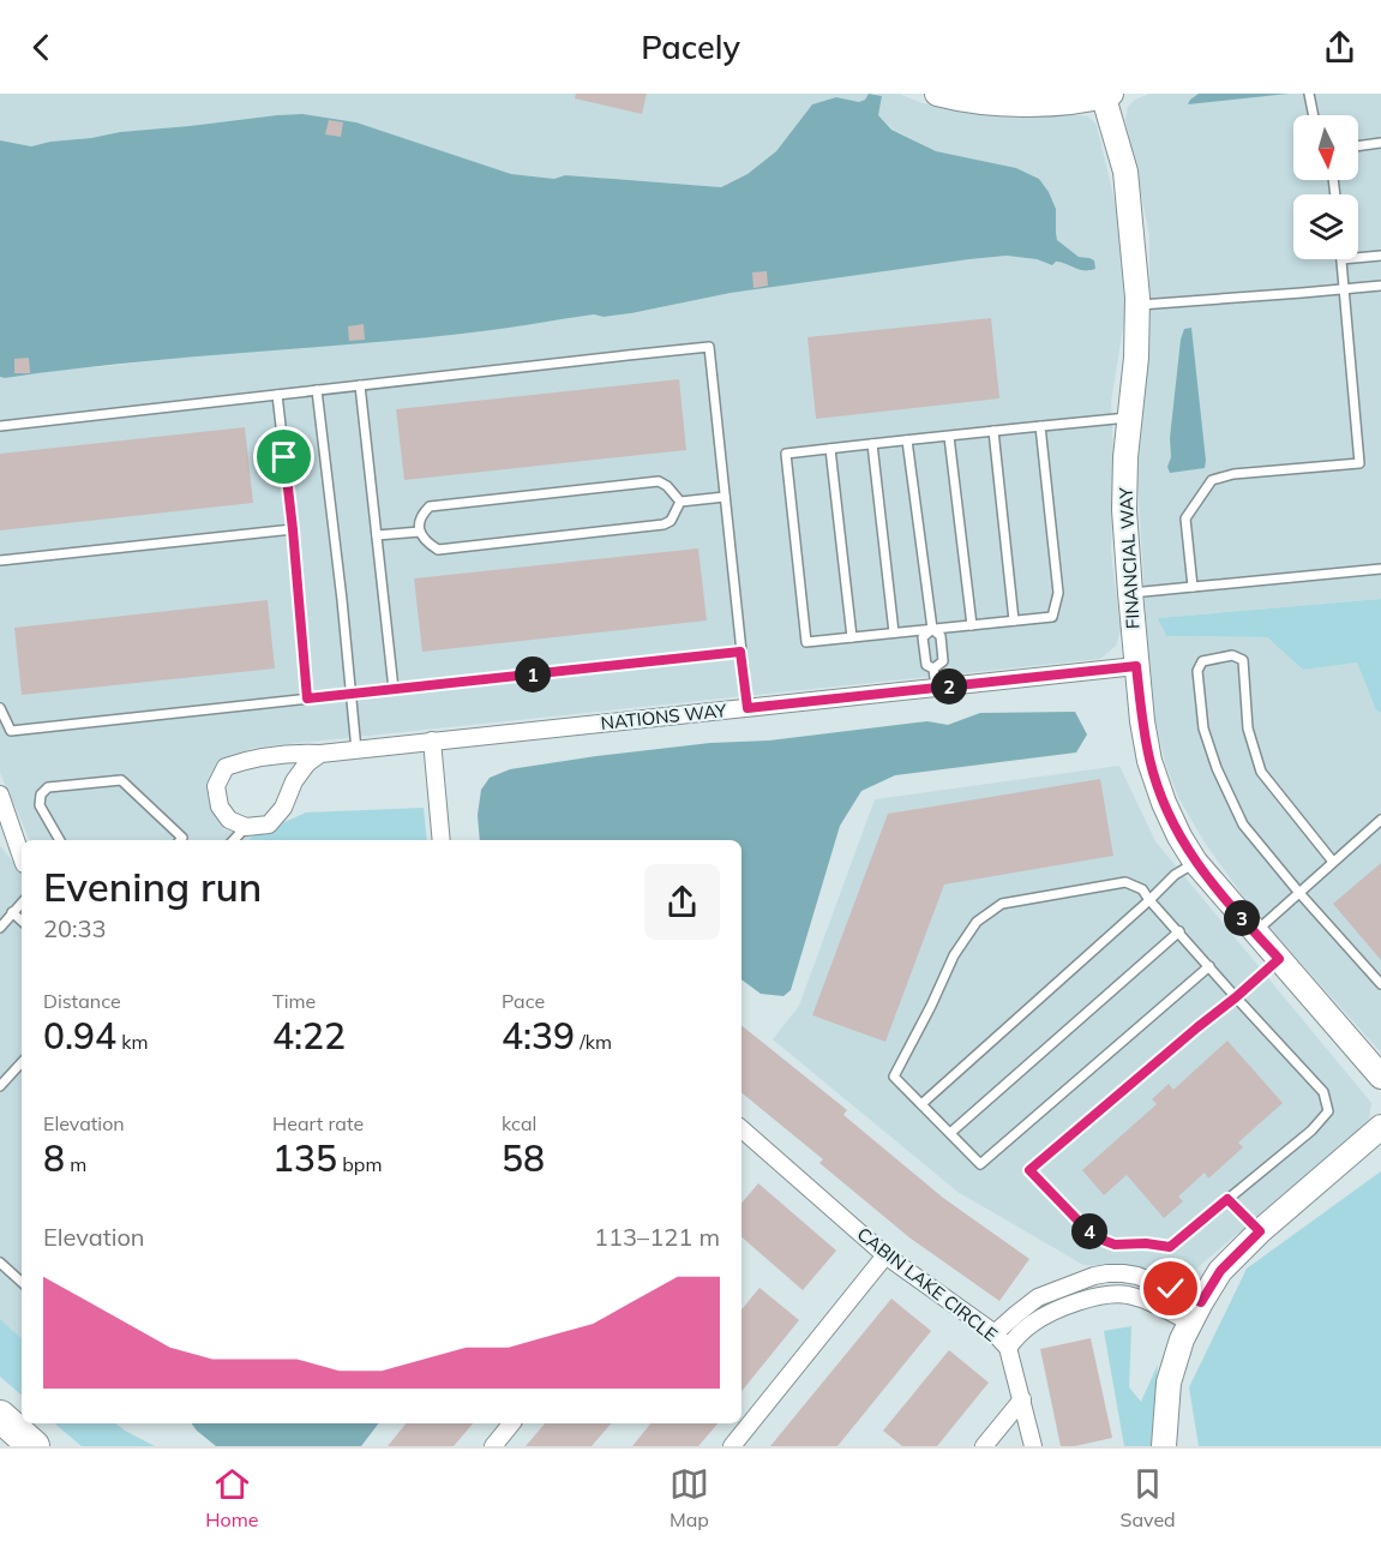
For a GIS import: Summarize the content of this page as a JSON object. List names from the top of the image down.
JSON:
{
  "streets": {
    "street": ["FINANCIAL WAY", "NATIONS WAY", "CABIN LAKE CIRCLE"]
  },
  "crossings": [
    ["FINANCIAL WAY", "NATIONS WAY"]
  ],
  "north": "bottom",
  "page": {
    "header": "Pacely",
    "pins": [
      "1",
      "2",
      "3",
      "4"
    ],
    "heading": ["Evening run", "20:33"],
    "stats": [
      ["Distance", "0.94 km"],
      ["Time", "4:22"],
      ["Pace", "4:39 /km"],
      ["Elevation", "8 m"],
      ["Heart rate", "135 bpm"],
      ["kcal", "58"]
    ],
    "chart": ["Elevation", "113–121 m"],
    "tabs": ["Home", "Map", "Saved"]
  }
}
